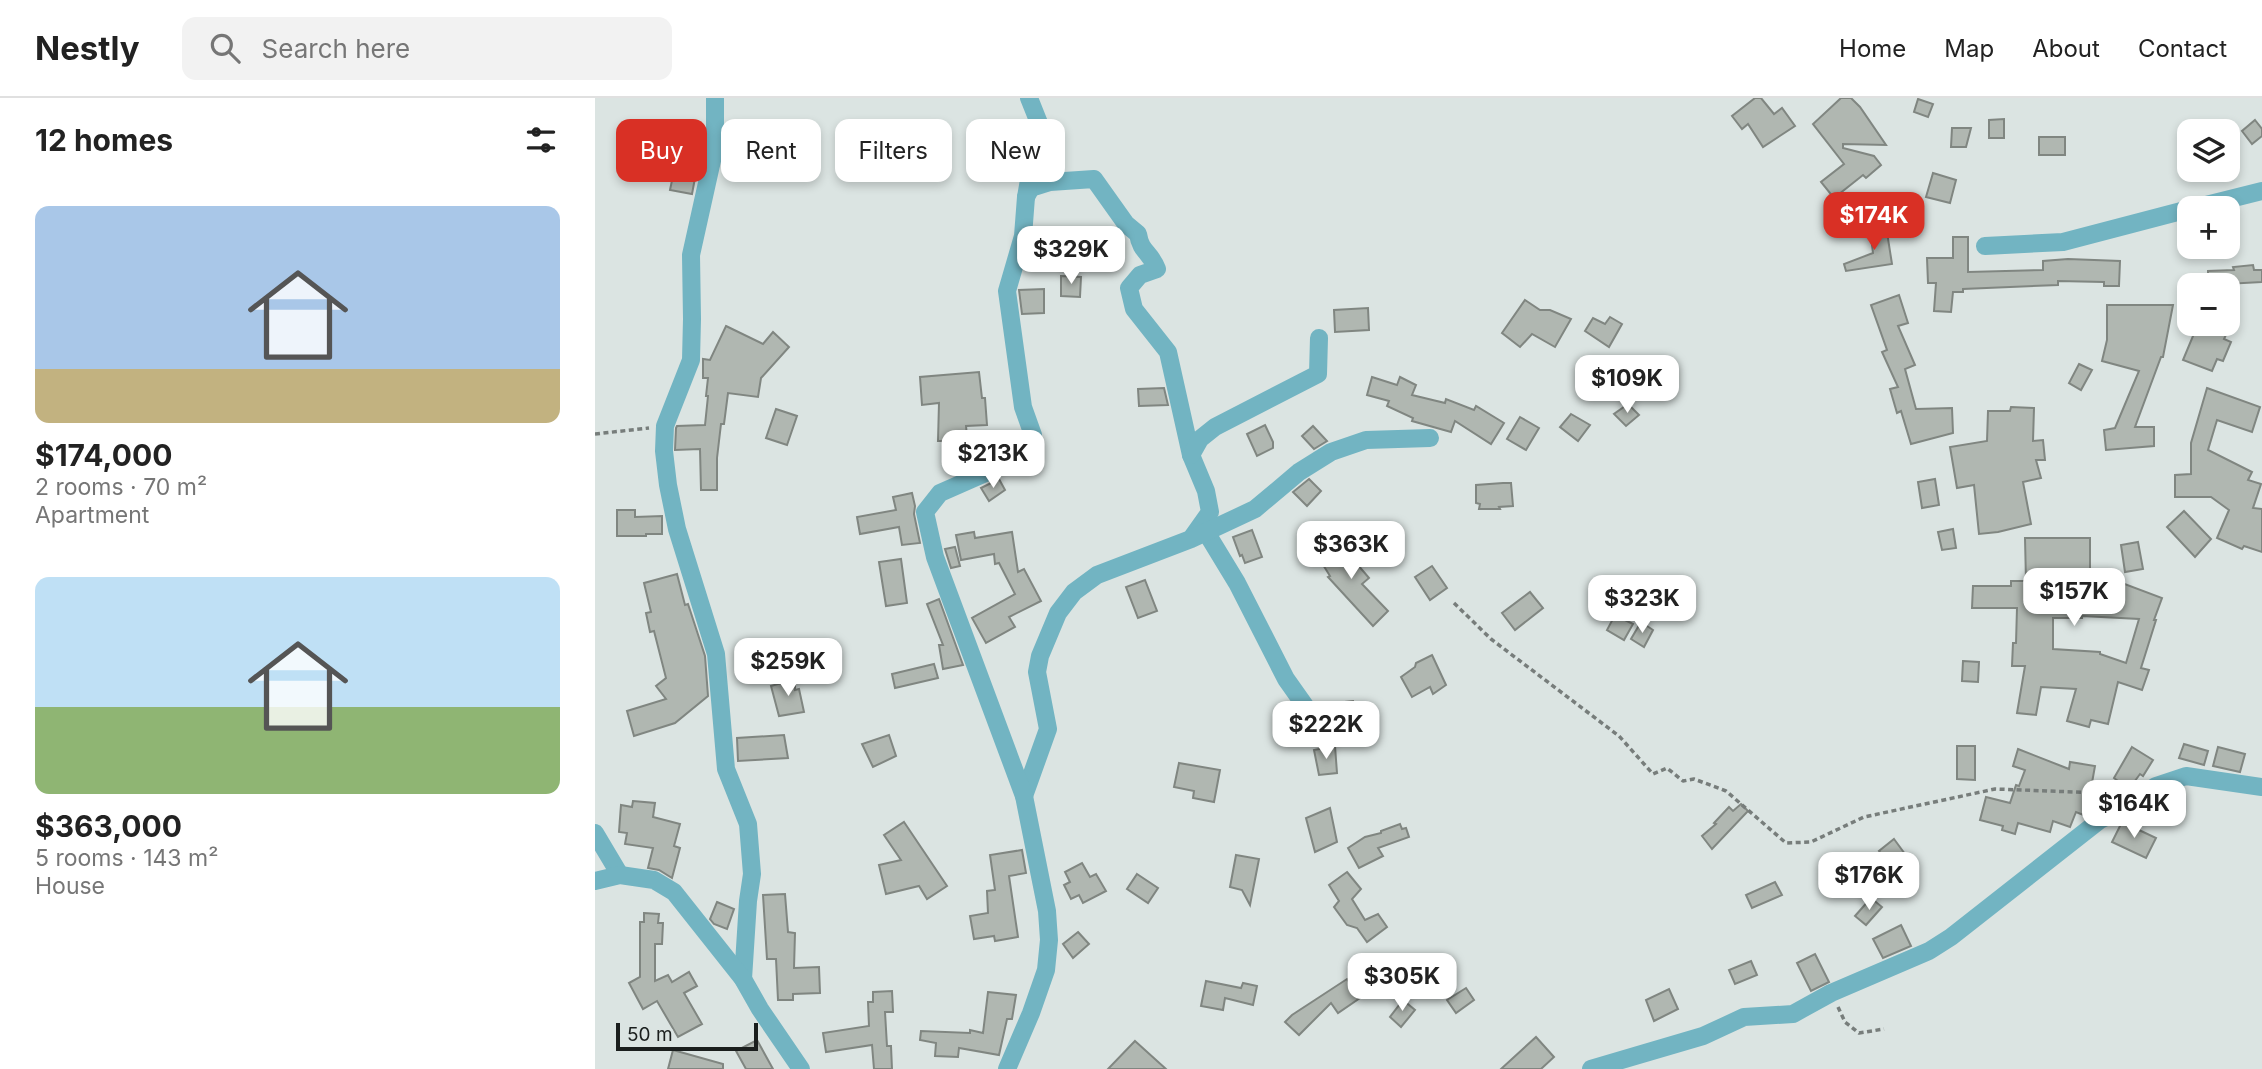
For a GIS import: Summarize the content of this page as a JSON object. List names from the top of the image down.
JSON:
{
  "scale_bar": "50 m",
  "page": {
    "header": "Nestly",
    "search": "Search here",
    "nav": [
      "Home",
      "Map",
      "About",
      "Contact"
    ],
    "heading": "12 homes",
    "map_buttons": ["+", "−"],
    "chip": [
      "Buy",
      "Rent",
      "Filters",
      "New"
    ],
    "list": [
      {
        "name": "$174,000",
        "note": "2 rooms · 70 m² · Apartment"
      },
      {
        "name": "$363,000",
        "note": "5 rooms · 143 m² · House"
      }
    ],
    "price": [
      "$174K",
      "$329K",
      "$109K",
      "$213K",
      "$363K",
      "$157K",
      "$323K",
      "$259K",
      "$222K",
      "$164K",
      "$176K",
      "$305K"
    ],
    "scale": "50 m"
  }
}
